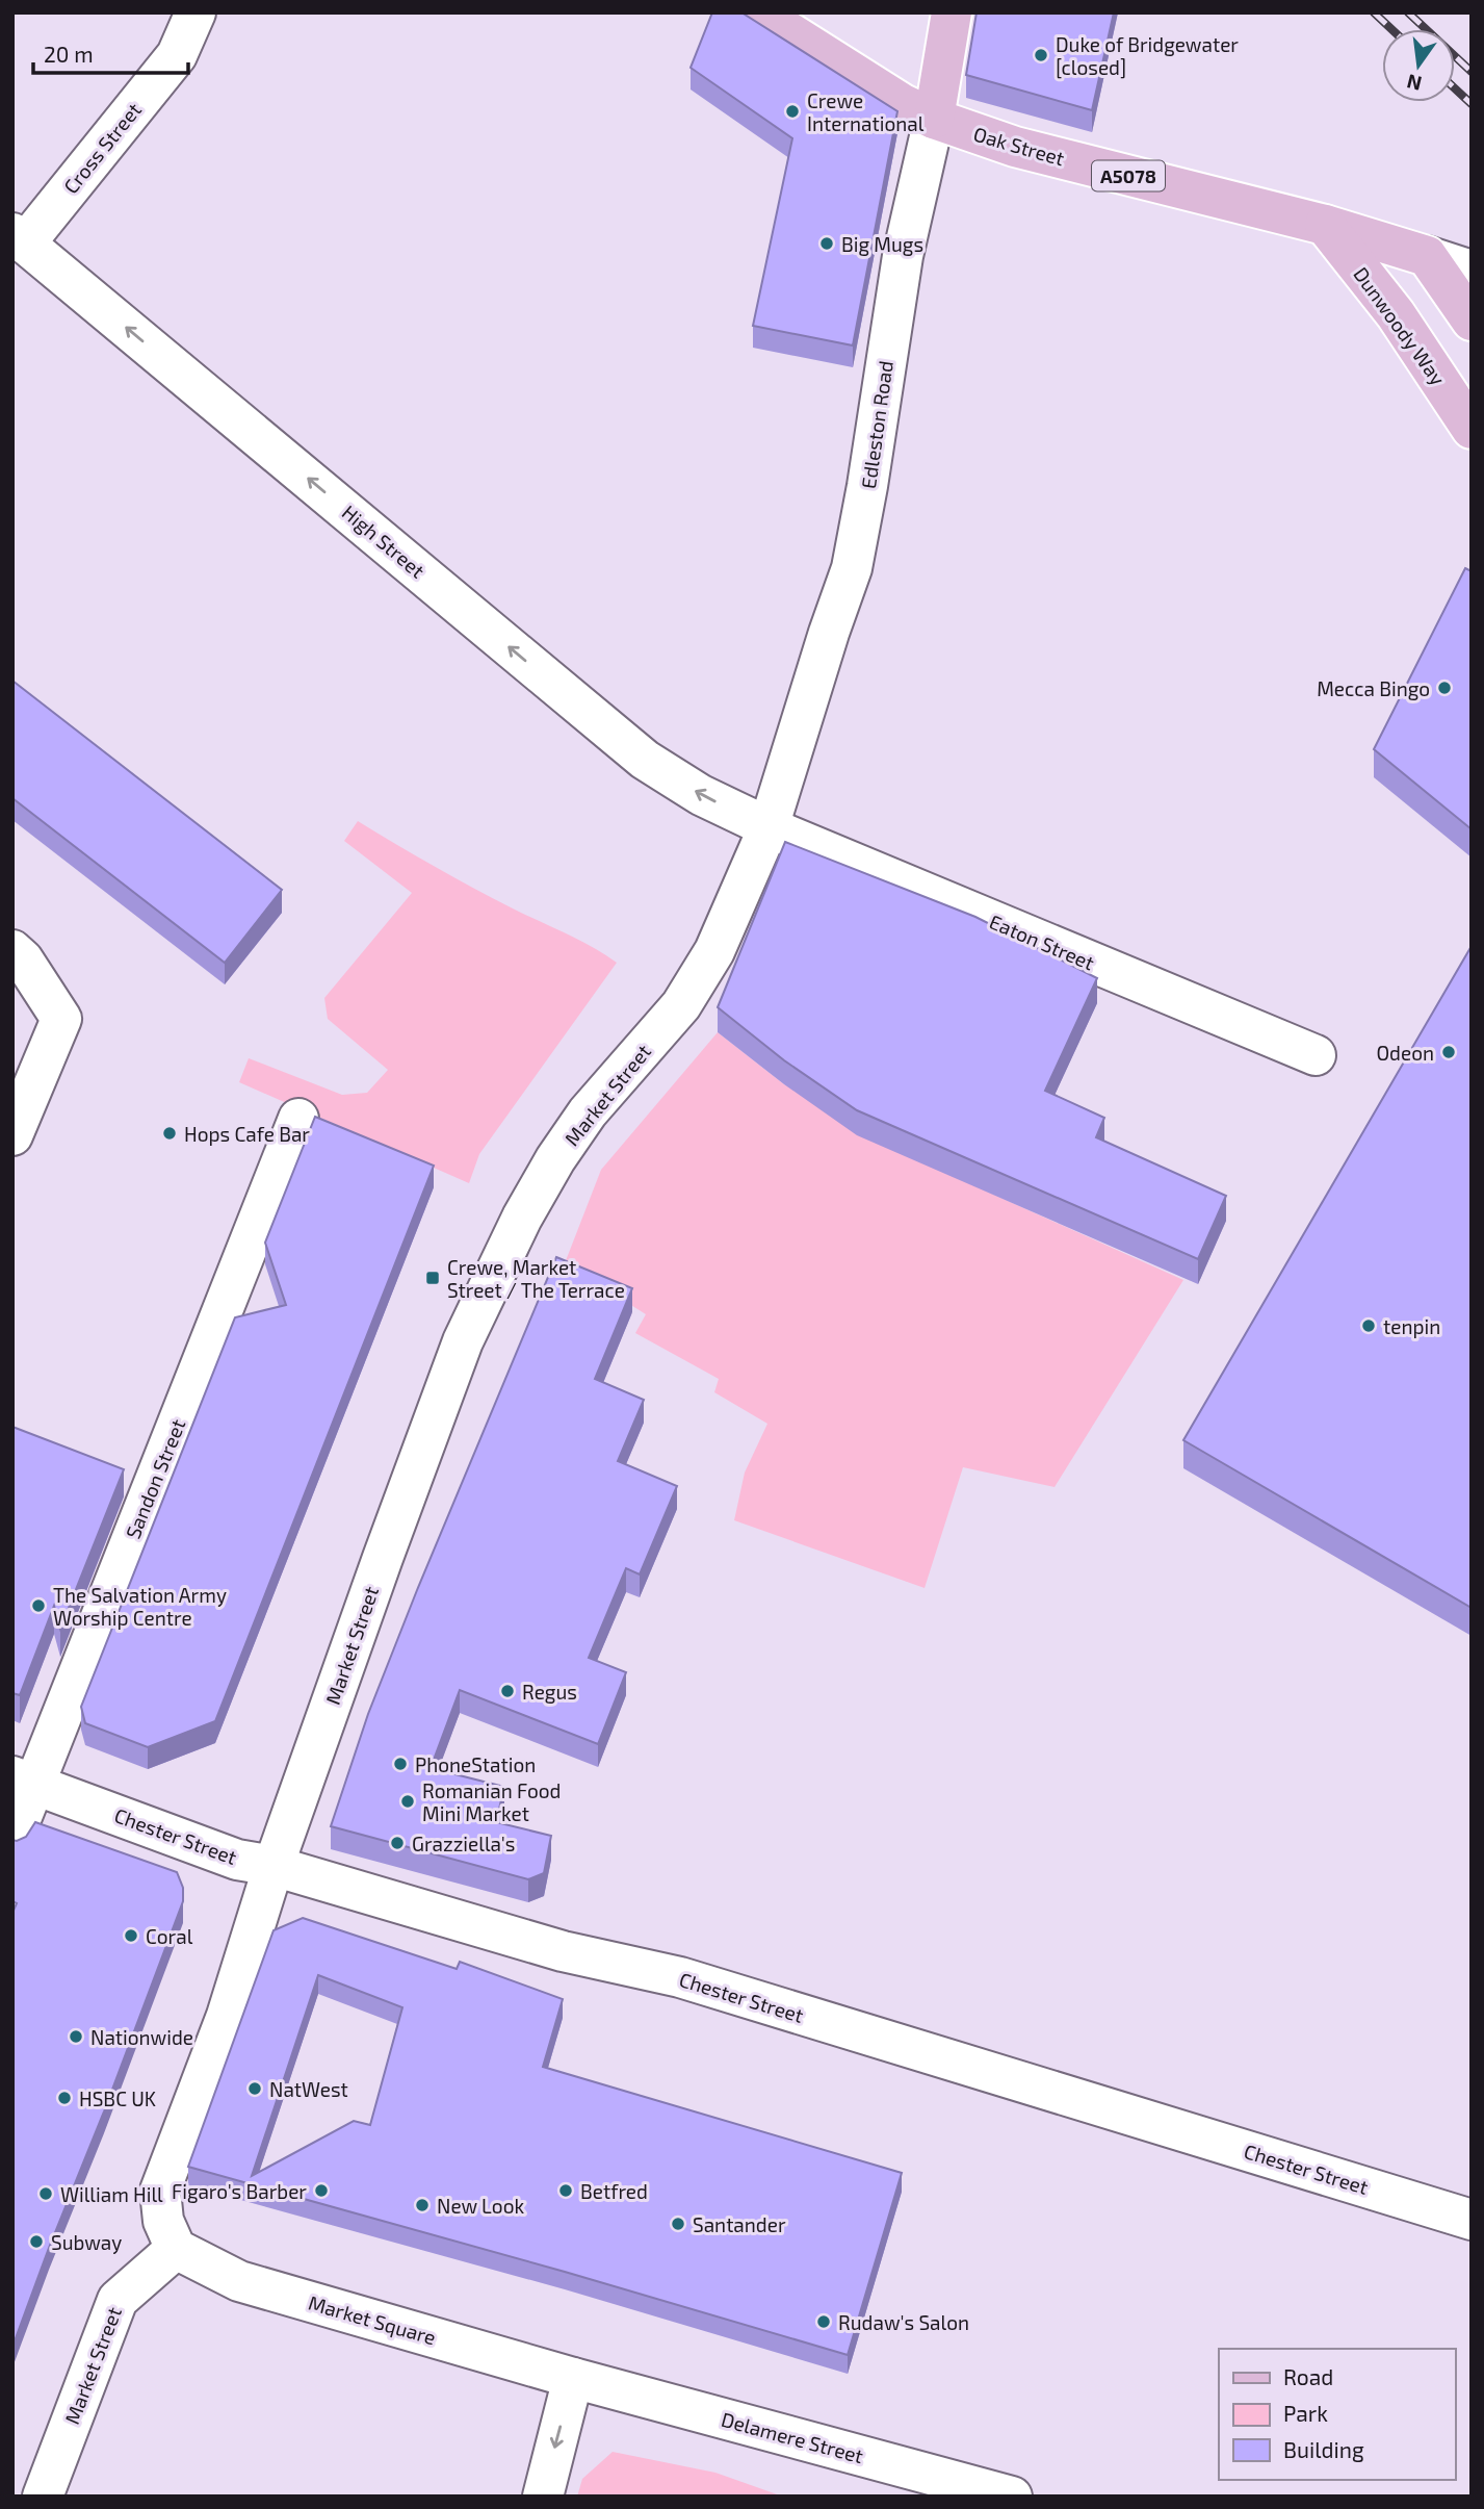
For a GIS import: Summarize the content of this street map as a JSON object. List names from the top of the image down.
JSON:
{
  "streets": {
    "main road": [
      "Oak Street",
      "A5078",
      "Dunwoody Way",
      "Edleston Road"
    ],
    "street": [
      "Cross Street",
      "High Street",
      "Eaton Street",
      "Market Street",
      "Sandon Street",
      "Chester Street",
      "Market Square",
      "Delamere Street"
    ]
  },
  "crossings": [
    ["Oak Street", "Dunwoody Way"],
    ["Oak Street", "Edleston Road"],
    ["Cross Street", "High Street"],
    ["Edleston Road", "High Street"],
    ["Edleston Road", "Eaton Street"],
    ["Edleston Road", "Market Street"],
    ["High Street", "Eaton Street"],
    ["High Street", "Market Street"],
    ["Eaton Street", "Market Street"],
    ["Market Street", "Chester Street"],
    ["Market Street", "Market Square"],
    ["Sandon Street", "Chester Street"],
    ["Market Square", "Delamere Street"]
  ],
  "one_way": ["High Street"],
  "places": {
    "other": [
      "Duke of Bridgewater [closed]",
      "Crewe International",
      "Big Mugs",
      "Mecca Bingo",
      "Odeon",
      "Hops Cafe Bar",
      "tenpin",
      "The Salvation Army Worship Centre",
      "Regus",
      "PhoneStation",
      "Romanian Food Mini Market",
      "Grazziella's",
      "Coral",
      "Nationwide",
      "NatWest",
      "HSBC UK",
      "Figaro's Barber",
      "Betfred",
      "William Hill",
      "New Look",
      "Santander",
      "Subway",
      "Rudaw's Salon"
    ],
    "transit": ["Crewe, Market Street / The Terrace"]
  },
  "legend": ["Road", "Park", "Building"],
  "scale_bar": "20 m",
  "north": "bottom"
}
